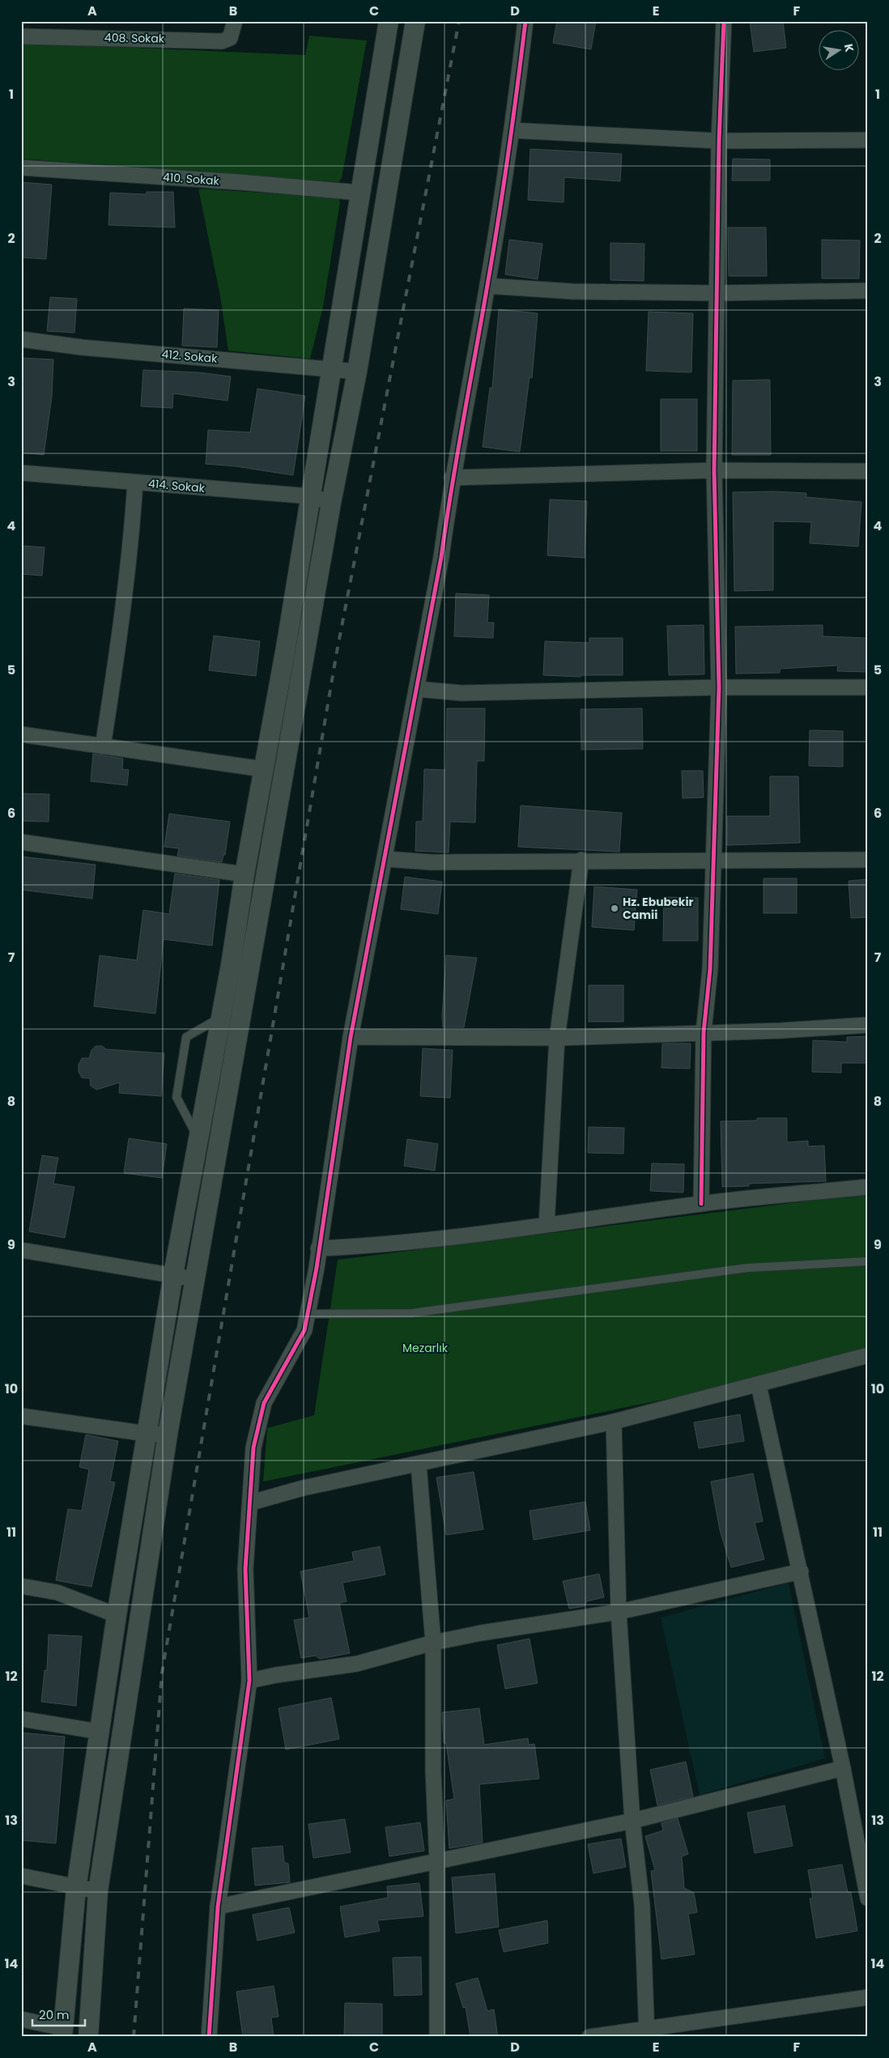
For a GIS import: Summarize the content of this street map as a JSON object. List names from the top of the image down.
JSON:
{
  "streets": {
    "street": [
      "408. Sokak",
      "410. Sokak",
      "412. Sokak",
      "414. Sokak"
    ]
  },
  "parks": ["Mezarlık"],
  "places": ["Hz. Ebubekir Camii"],
  "scale_bar": "20 m",
  "north": "right",
  "grid": {
    "columns": [
      "A",
      "B",
      "C",
      "D",
      "E",
      "F"
    ],
    "rows": [
      "1",
      "2",
      "3",
      "4",
      "5",
      "6",
      "7",
      "8",
      "9",
      "10",
      "11",
      "12",
      "13",
      "14"
    ]
  }
}
